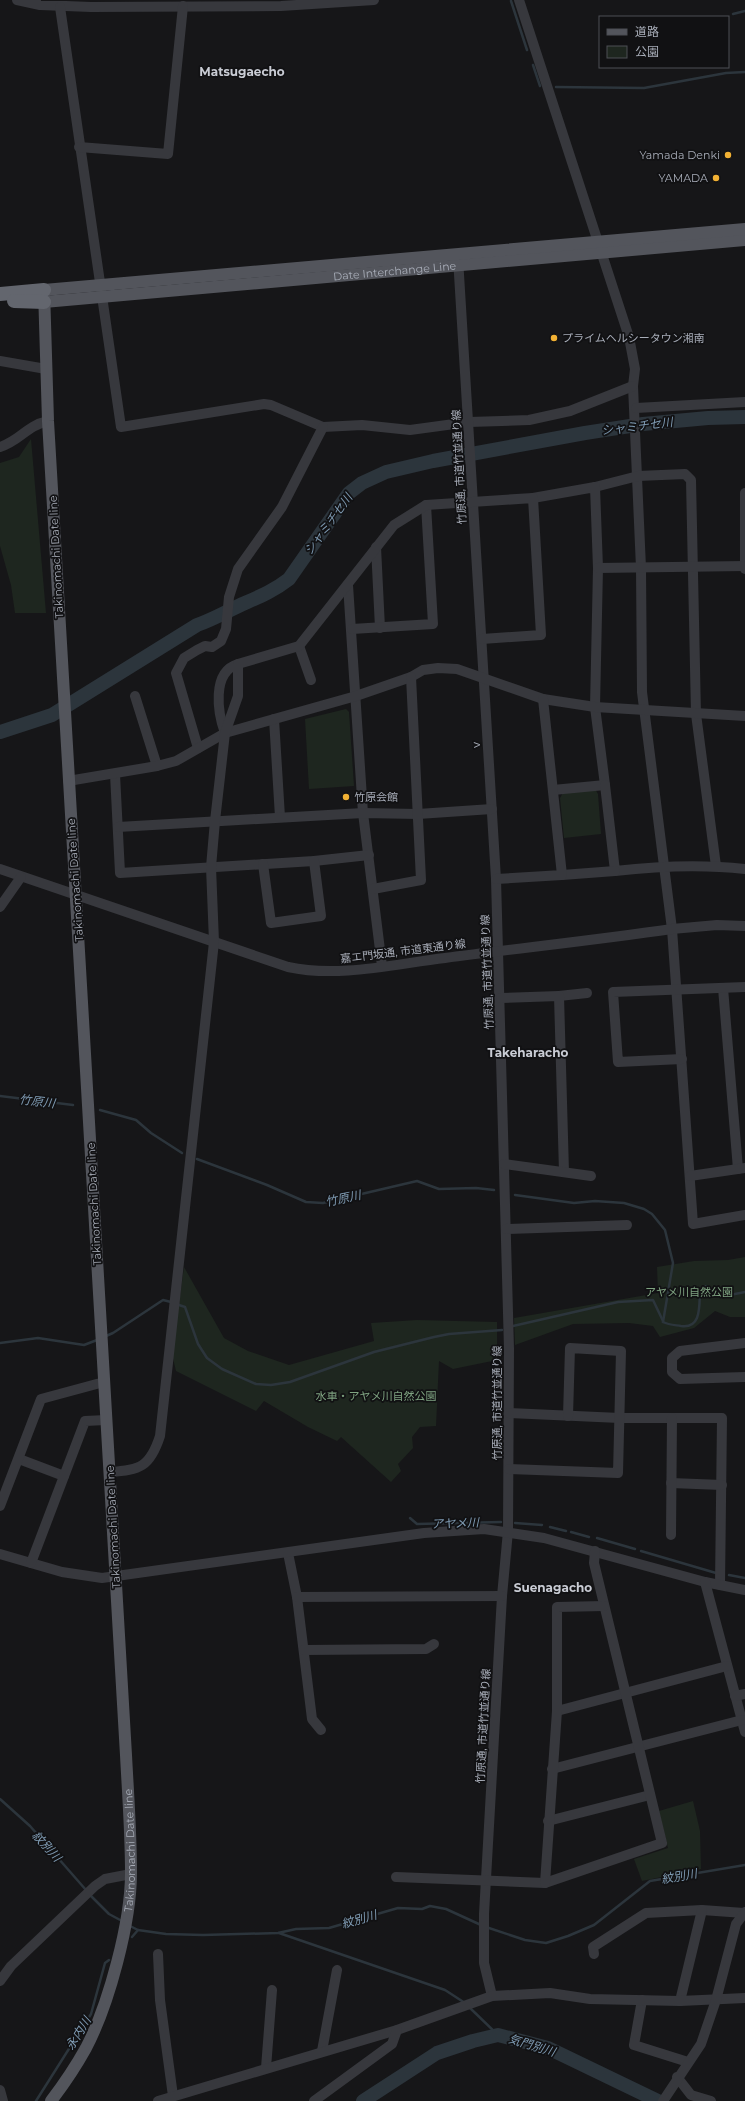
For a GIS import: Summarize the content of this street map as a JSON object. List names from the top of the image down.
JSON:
{
  "streets": {
    "main road": ["Date Interchange Line", "Takinomachi Date line"],
    "street": ["竹原通, 市道竹並通り線", "ｖ", "嘉エ門坂通, 市道東通り線"]
  },
  "crossings": [
    ["Date Interchange Line", "竹原通, 市道竹並通り線"],
    ["Date Interchange Line", "Takinomachi Date line"],
    ["竹原通, 市道竹並通り線", "ｖ"],
    ["竹原通, 市道竹並通り線", "嘉エ門坂通, 市道東通り線"],
    ["Takinomachi Date line", "嘉エ門坂通, 市道東通り線"]
  ],
  "districts": ["Matsugaecho", "Takeharacho", "Suenagacho"],
  "water": [
    "シャミチセ川",
    "竹原川",
    "アヤメ川",
    "紋別川",
    "永内川",
    "気門別川"
  ],
  "parks": ["アヤメ川自然公園", "水車・アヤメ川自然公園"],
  "places": [
    "Yamada Denki",
    "YAMADA",
    "プライムヘルシータウン湘南",
    "竹原会館"
  ],
  "legend": ["道路", "公園"]
}
